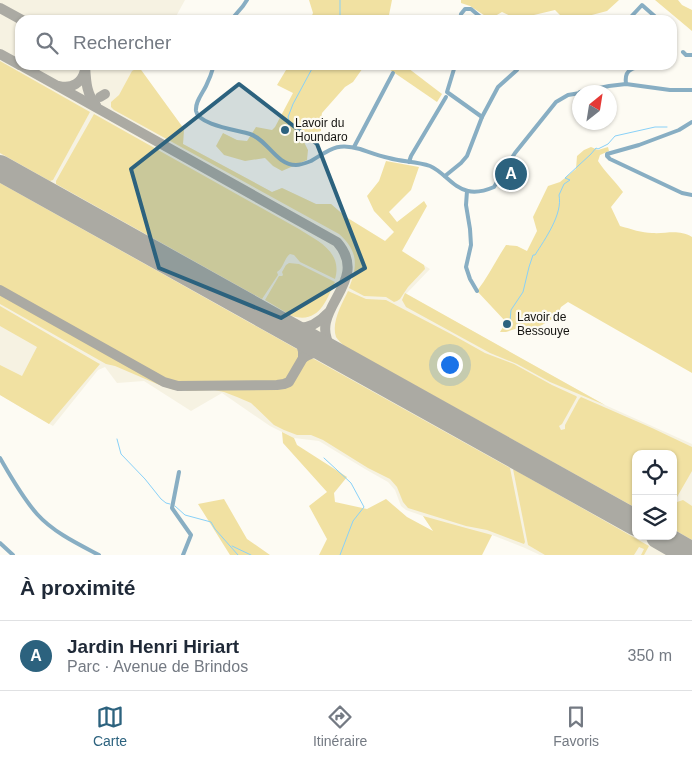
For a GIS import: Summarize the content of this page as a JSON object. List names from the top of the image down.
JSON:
{
  "places": ["Lavoir du Houndaro", "Lavoir de Bessouye"],
  "north": "top right",
  "page": {
    "search": "Rechercher",
    "pins": "A",
    "heading": "À proximité",
    "list": [
      {
        "mark": "A",
        "name": "Jardin Henri Hiriart",
        "note": "Parc · Avenue de Brindos",
        "value": "350 m"
      }
    ],
    "nav": ["Carte", "Itinéraire", "Favoris"]
  }
}
